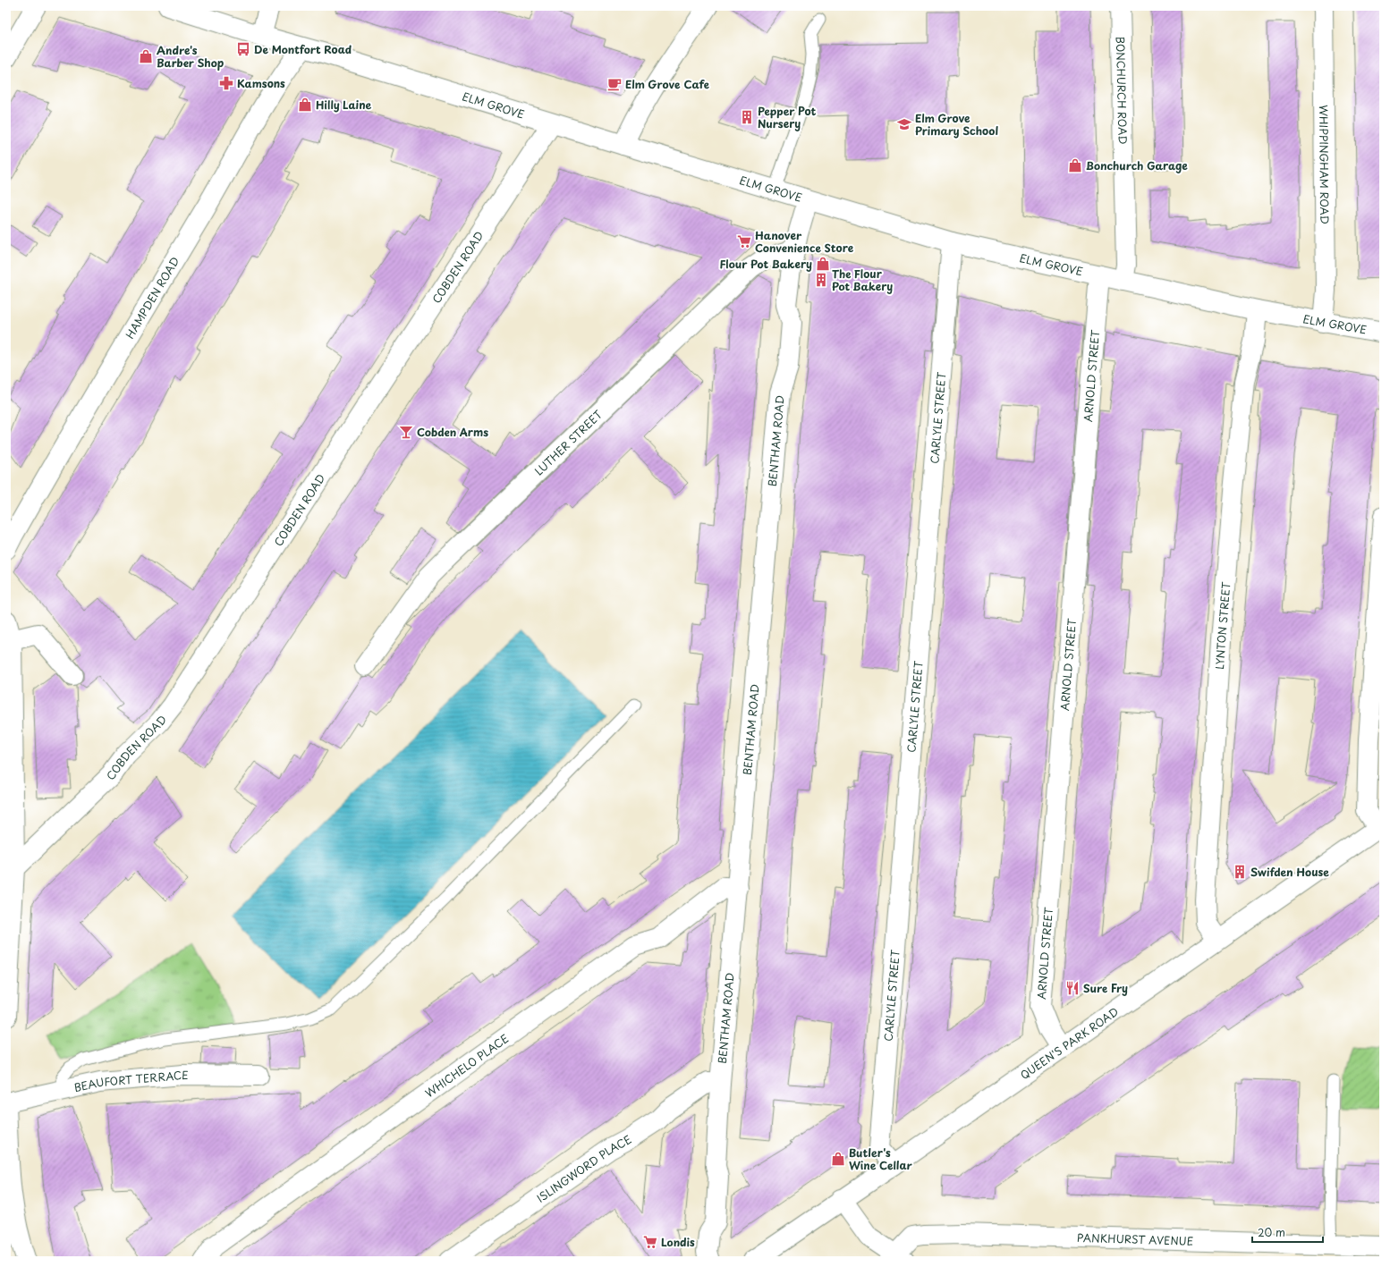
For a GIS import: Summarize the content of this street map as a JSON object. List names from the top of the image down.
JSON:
{
  "streets": {
    "street": [
      "BONCHURCH ROAD",
      "ELM GROVE",
      "WHIPPINGHAM ROAD",
      "COBDEN ROAD",
      "HAMPDEN ROAD",
      "ARNOLD STREET",
      "CARLYLE STREET",
      "BENTHAM ROAD",
      "LUTHER STREET",
      "LYNTON STREET",
      "QUEEN'S PARK ROAD",
      "WHICHELO PLACE",
      "BEAUFORT TERRACE",
      "ISLINGWORD PLACE",
      "PANKHURST AVENUE"
    ]
  },
  "crossings": [
    ["BONCHURCH ROAD", "ELM GROVE"],
    ["ELM GROVE", "WHIPPINGHAM ROAD"],
    ["ELM GROVE", "COBDEN ROAD"],
    ["ELM GROVE", "HAMPDEN ROAD"],
    ["ELM GROVE", "ARNOLD STREET"],
    ["ELM GROVE", "CARLYLE STREET"],
    ["ELM GROVE", "BENTHAM ROAD"],
    ["ELM GROVE", "LYNTON STREET"],
    ["ARNOLD STREET", "QUEEN'S PARK ROAD"],
    ["CARLYLE STREET", "QUEEN'S PARK ROAD"],
    ["BENTHAM ROAD", "LUTHER STREET"],
    ["BENTHAM ROAD", "WHICHELO PLACE"],
    ["BENTHAM ROAD", "ISLINGWORD PLACE"],
    ["LYNTON STREET", "QUEEN'S PARK ROAD"]
  ],
  "places": {
    "bus stop": ["De Montfort Road"],
    "shop": [
      "Andre's Barber Shop",
      "Hilly Laine",
      "Bonchurch Garage",
      "Flour Pot Bakery",
      "Butler's Wine Cellar"
    ],
    "pharmacy": ["Kamsons"],
    "cafe": ["Elm Grove Cafe"],
    "building": ["Pepper Pot Nursery", "The Flour Pot Bakery", "Swifden House"],
    "school or university": ["Elm Grove Primary School"],
    "supermarket": ["Hanover Convenience Store", "Londis"],
    "bar": ["Cobden Arms"],
    "restaurant": ["Sure Fry"]
  },
  "scale_bar": "20 m"
}
